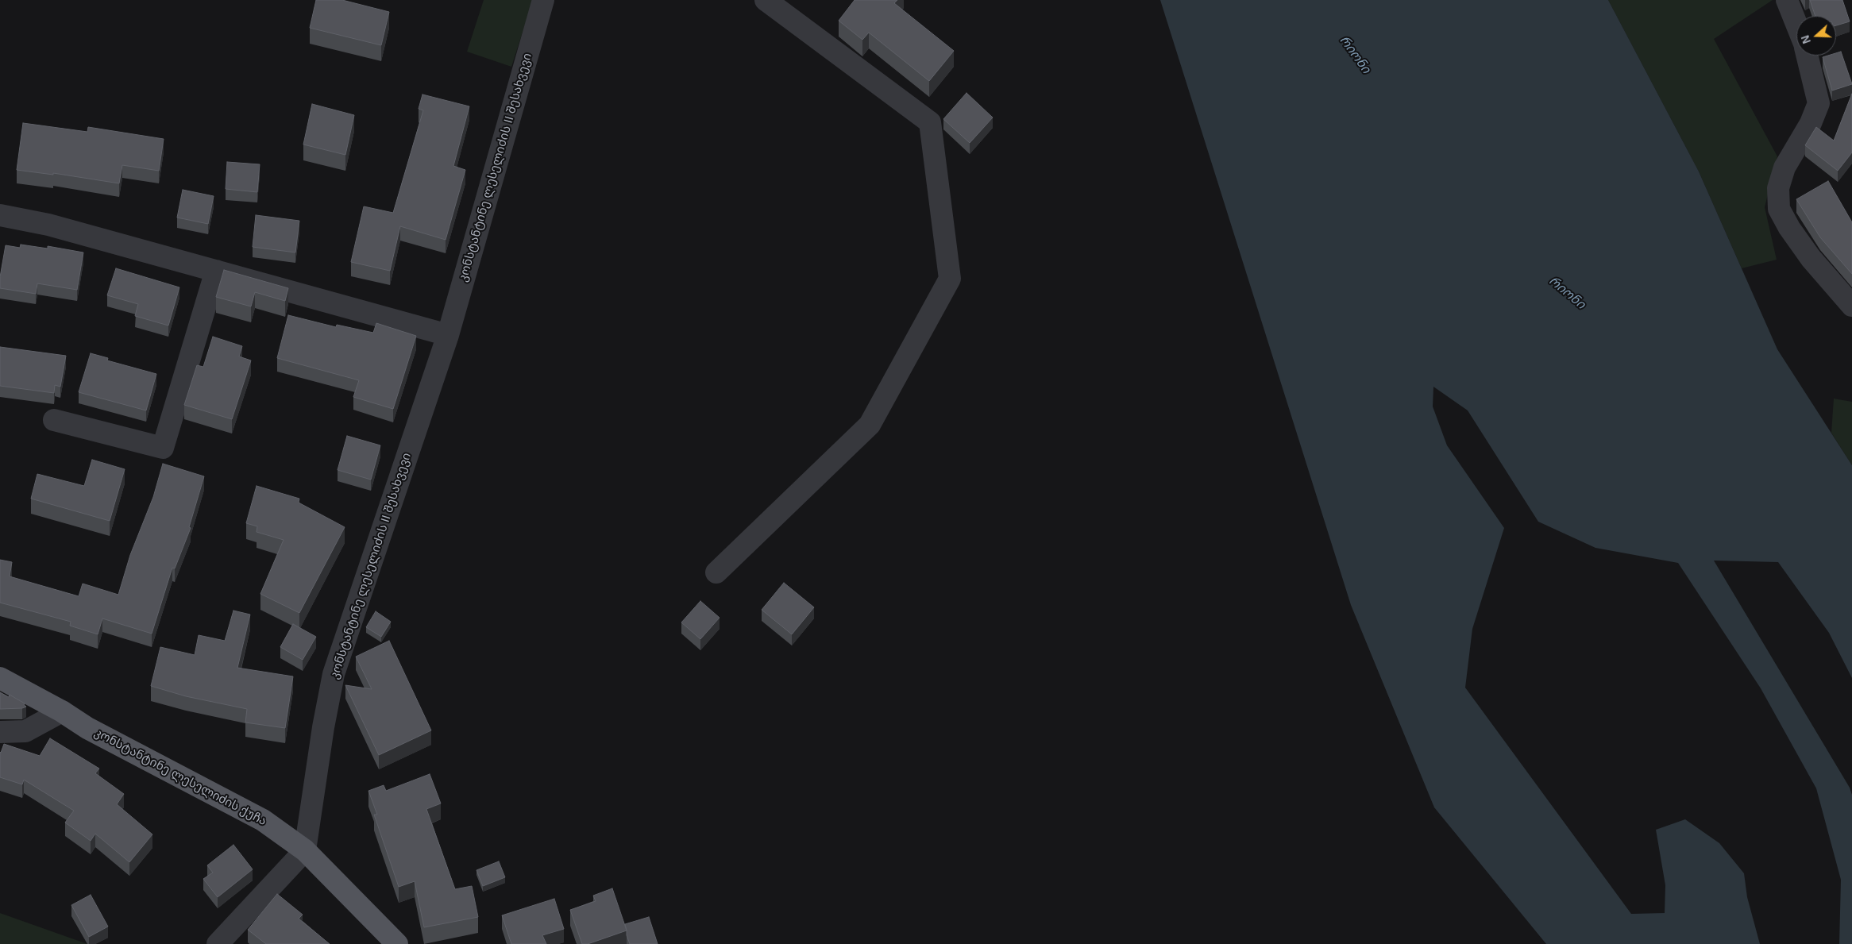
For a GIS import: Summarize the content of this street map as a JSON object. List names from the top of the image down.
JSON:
{
  "streets": {
    "main road": ["კონსტანტინე ლესელიძის ქუჩა"],
    "street": ["კონსტანტინე ლესელიძის II შესახვევი"]
  },
  "crossings": [
    ["კონსტანტინე ლესელიძის II შესახვევი", "კონსტანტინე ლესელიძის ქუჩა"]
  ],
  "water": ["რიონი"],
  "north": "left"
}
